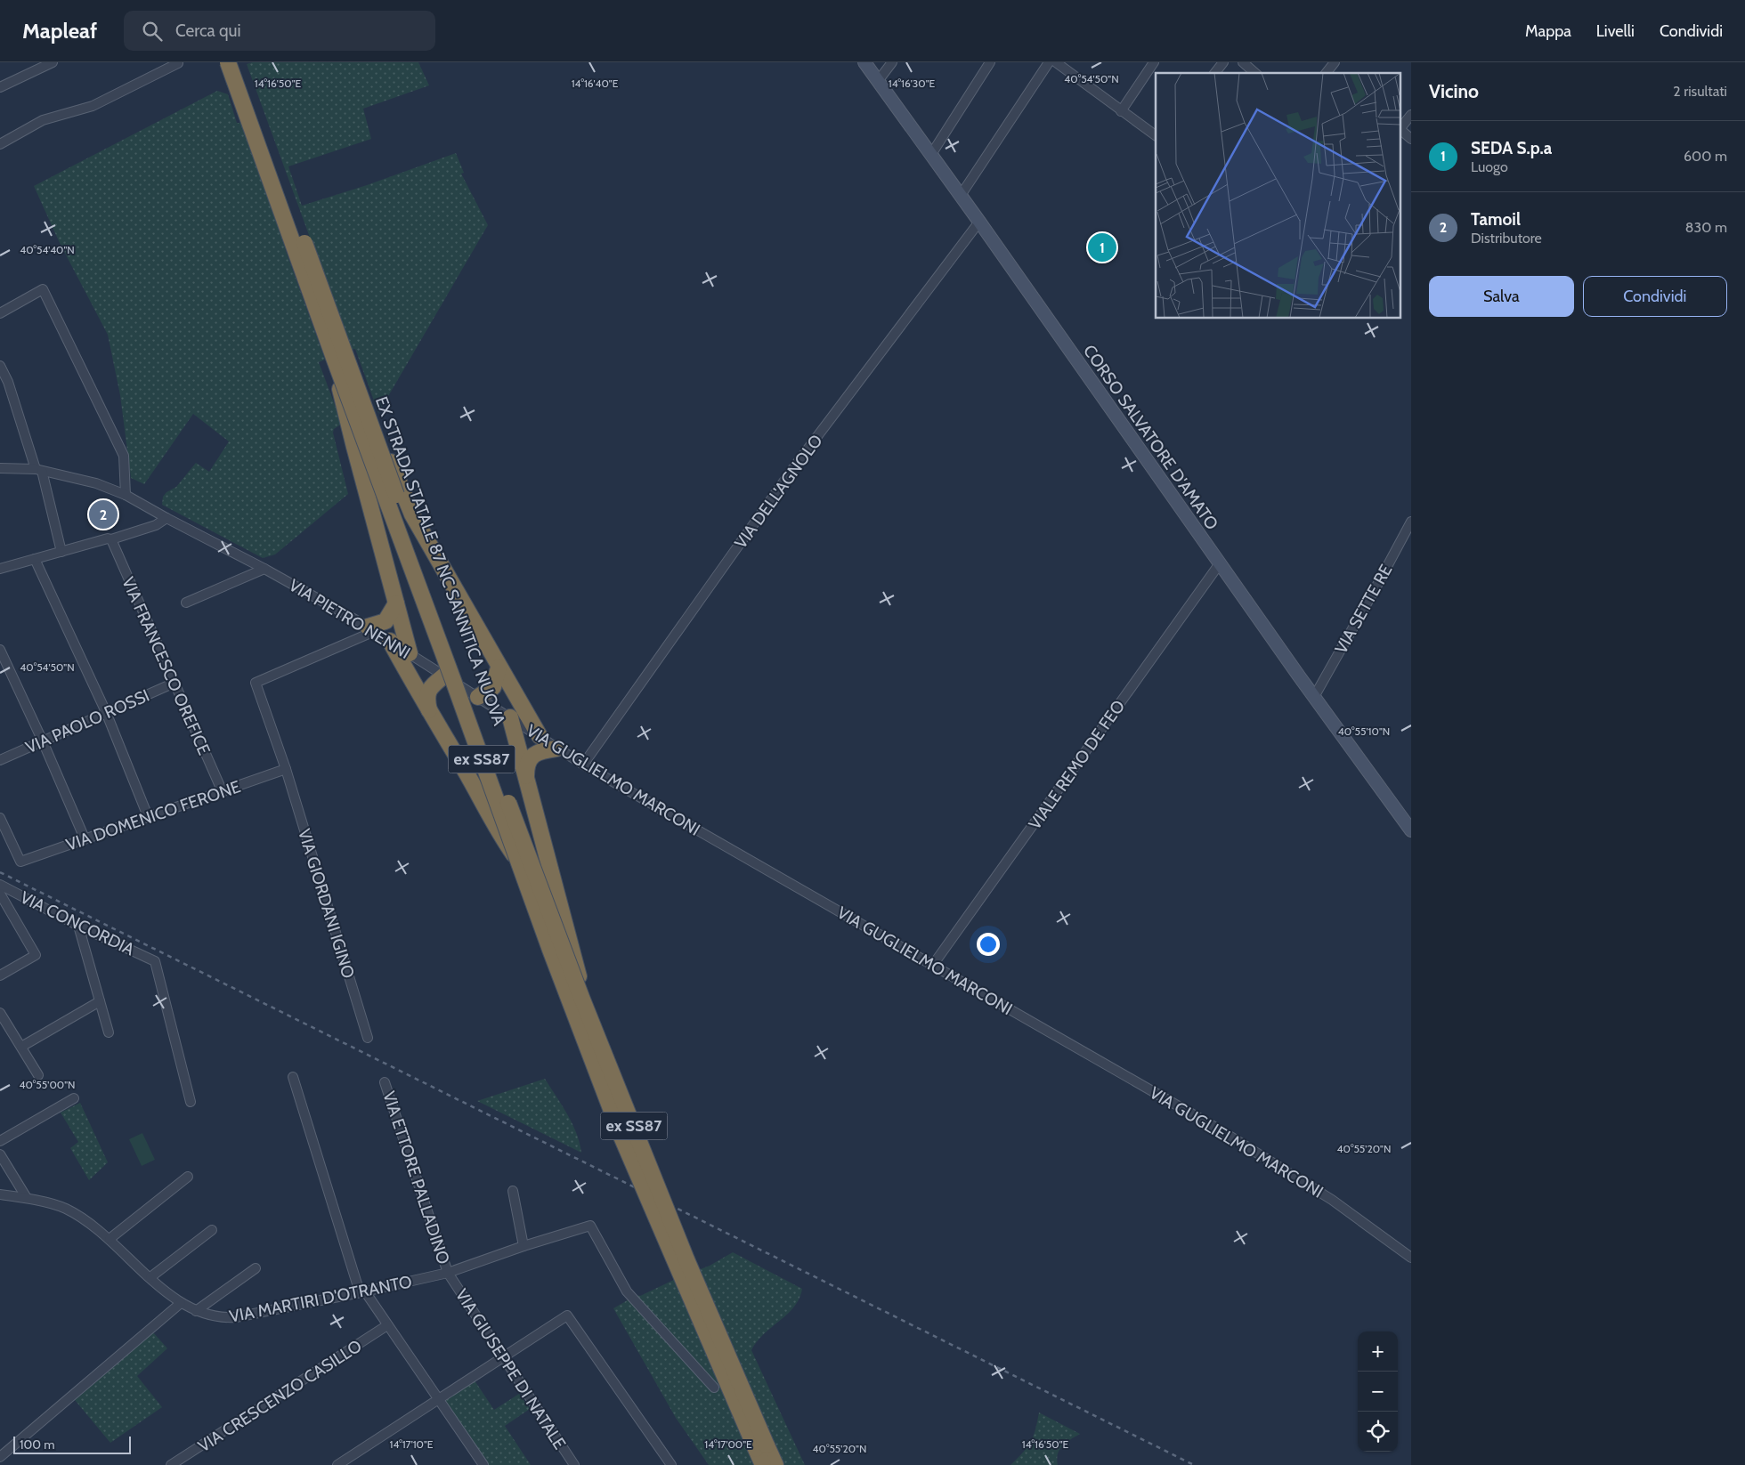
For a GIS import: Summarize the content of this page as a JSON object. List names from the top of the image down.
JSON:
{
  "streets": {
    "highway": ["EX STRADA STATALE 87 NC SANNITICA NUOVA", "ex SS87"],
    "street": [
      "CORSO SALVATORE D'AMATO",
      "VIA DELL'AGNOLO",
      "VIA SETTE RE",
      "VIA PIETRO NENNI",
      "VIA FRANCESCO OREFICE",
      "VIA PAOLO ROSSI",
      "VIALE REMO DE FEO",
      "VIA GUGLIELMO MARCONI",
      "VIA DOMENICO FERONE",
      "VIA GIORDANI IGINO",
      "VIA CONCORDIA",
      "VIA ETTORE PALLADINO",
      "VIA MARTIRI D'OTRANTO",
      "VIA GIUSEPPE DI NATALE",
      "VIA CRESCENZO CASILLO"
    ]
  },
  "crossings": [
    ["CORSO SALVATORE D'AMATO", "VIA DELL'AGNOLO"],
    ["CORSO SALVATORE D'AMATO", "VIA SETTE RE"],
    ["CORSO SALVATORE D'AMATO", "VIALE REMO DE FEO"],
    ["VIA DELL'AGNOLO", "VIA GUGLIELMO MARCONI"],
    ["VIA PIETRO NENNI", "VIA GUGLIELMO MARCONI"],
    ["VIA PIETRO NENNI", "VIA GIORDANI IGINO"],
    ["VIA FRANCESCO OREFICE", "VIA PAOLO ROSSI"],
    ["VIA FRANCESCO OREFICE", "VIA DOMENICO FERONE"],
    ["VIALE REMO DE FEO", "VIA GUGLIELMO MARCONI"],
    ["VIA DOMENICO FERONE", "VIA GIORDANI IGINO"],
    ["VIA ETTORE PALLADINO", "VIA MARTIRI D'OTRANTO"],
    ["VIA ETTORE PALLADINO", "VIA GIUSEPPE DI NATALE"],
    ["VIA MARTIRI D'OTRANTO", "VIA GIUSEPPE DI NATALE"]
  ],
  "scale_bar": "100 m",
  "page": {
    "header": "Mapleaf",
    "search": "Cerca qui",
    "nav": ["Mappa", "Livelli", "Condividi"],
    "heading": ["Vicino", "2 risultati"],
    "list": [
      {
        "mark": "1",
        "name": "SEDA S.p.a",
        "note": "Luogo",
        "value": "600 m"
      },
      {
        "mark": "2",
        "name": "Tamoil",
        "note": "Distributore",
        "value": "830 m"
      }
    ],
    "pins": ["1", "2"],
    "buttons": ["Salva", "Condividi"],
    "map_buttons": ["+", "−"],
    "scale": "100 m"
  },
  "coordinates": [
    "40°54'50\"N",
    "14°16'50\"E",
    "14°16'40\"E",
    "14°16'30\"E",
    "40°54'40\"N",
    "40°55'10\"N",
    "40°55'00\"N",
    "40°55'20\"N",
    "14°17'10\"E",
    "14°17'00\"E"
  ]
}
